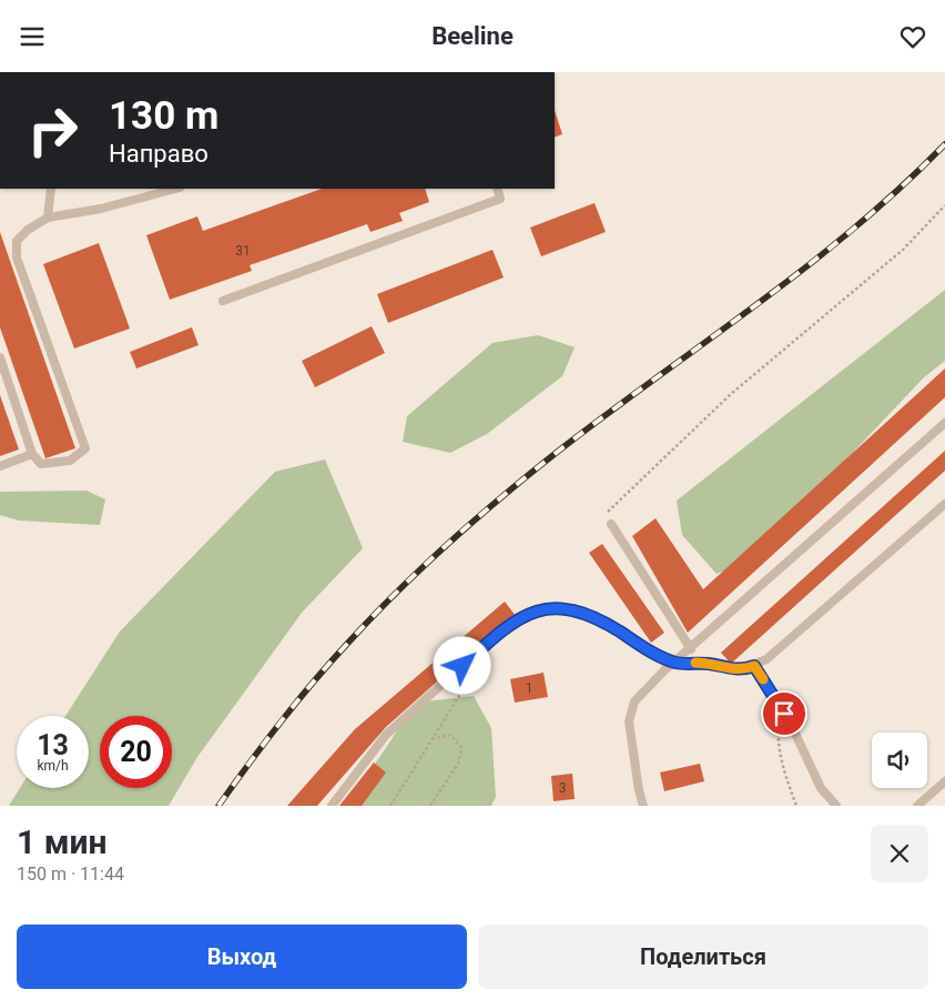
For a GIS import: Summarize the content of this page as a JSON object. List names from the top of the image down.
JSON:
{
  "house_numbers": ["31", "1", "3"],
  "page": {
    "header": "Beeline",
    "turn": ["130 m", "Направо"],
    "speed": "13 km/h",
    "limit": "20",
    "heading": ["1 мин", "150 m · 11:44"],
    "buttons": ["Выход", "Поделиться"]
  }
}
